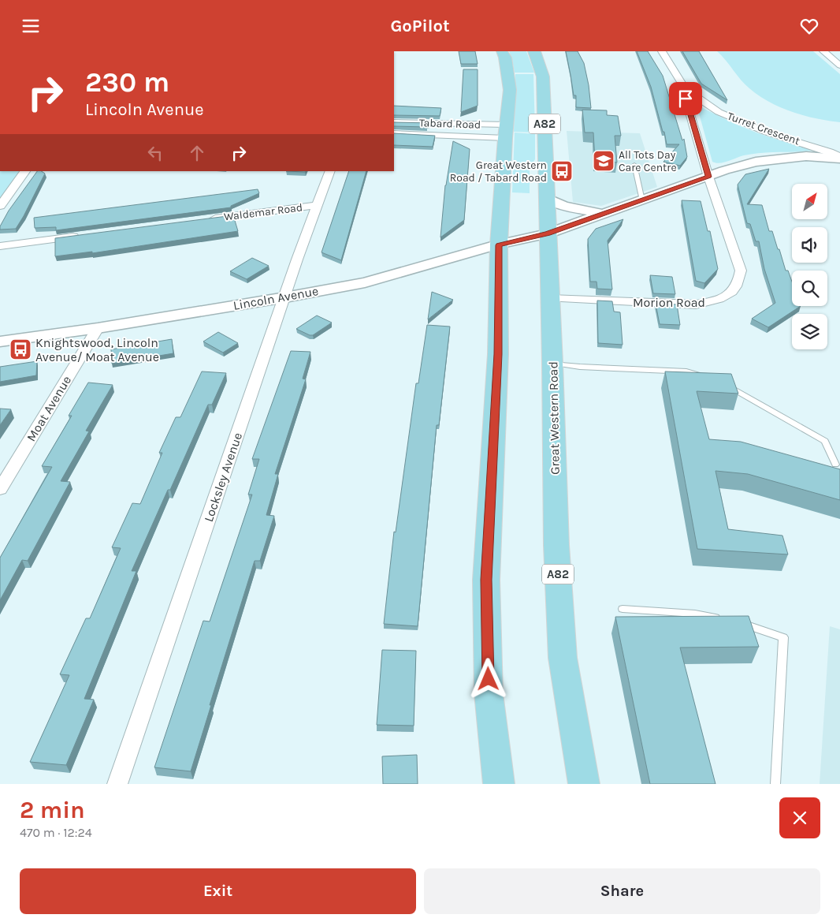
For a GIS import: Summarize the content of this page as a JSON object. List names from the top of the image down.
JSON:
{
  "streets": {
    "main road": ["A82", "Great Western Road"],
    "street": [
      "Tabard Road",
      "Turret Crescent",
      "Waldemar Road",
      "Lincoln Avenue",
      "Morion Road",
      "Moat Avenue",
      "Locksley Avenue"
    ]
  },
  "crossings": [
    ["Turret Crescent", "Lincoln Avenue"],
    ["Turret Crescent", "Morion Road"],
    ["Waldemar Road", "Locksley Avenue"],
    ["Lincoln Avenue", "Morion Road"],
    ["Lincoln Avenue", "Moat Avenue"],
    ["Lincoln Avenue", "Great Western Road"],
    ["Lincoln Avenue", "Locksley Avenue"],
    ["Morion Road", "Great Western Road"]
  ],
  "places": {
    "school or university": ["All Tots Day Care Centre"],
    "bus stop": ["Great Western Road / Tabard Road", "Knightswood, Lincoln Avenue/ Moat Avenue"]
  },
  "north": "top right",
  "page": {
    "header": "GoPilot",
    "turn": ["230 m", "Lincoln Avenue"],
    "heading": ["2 min", "470 m · 12:24"],
    "buttons": ["Exit", "Share"]
  }
}
